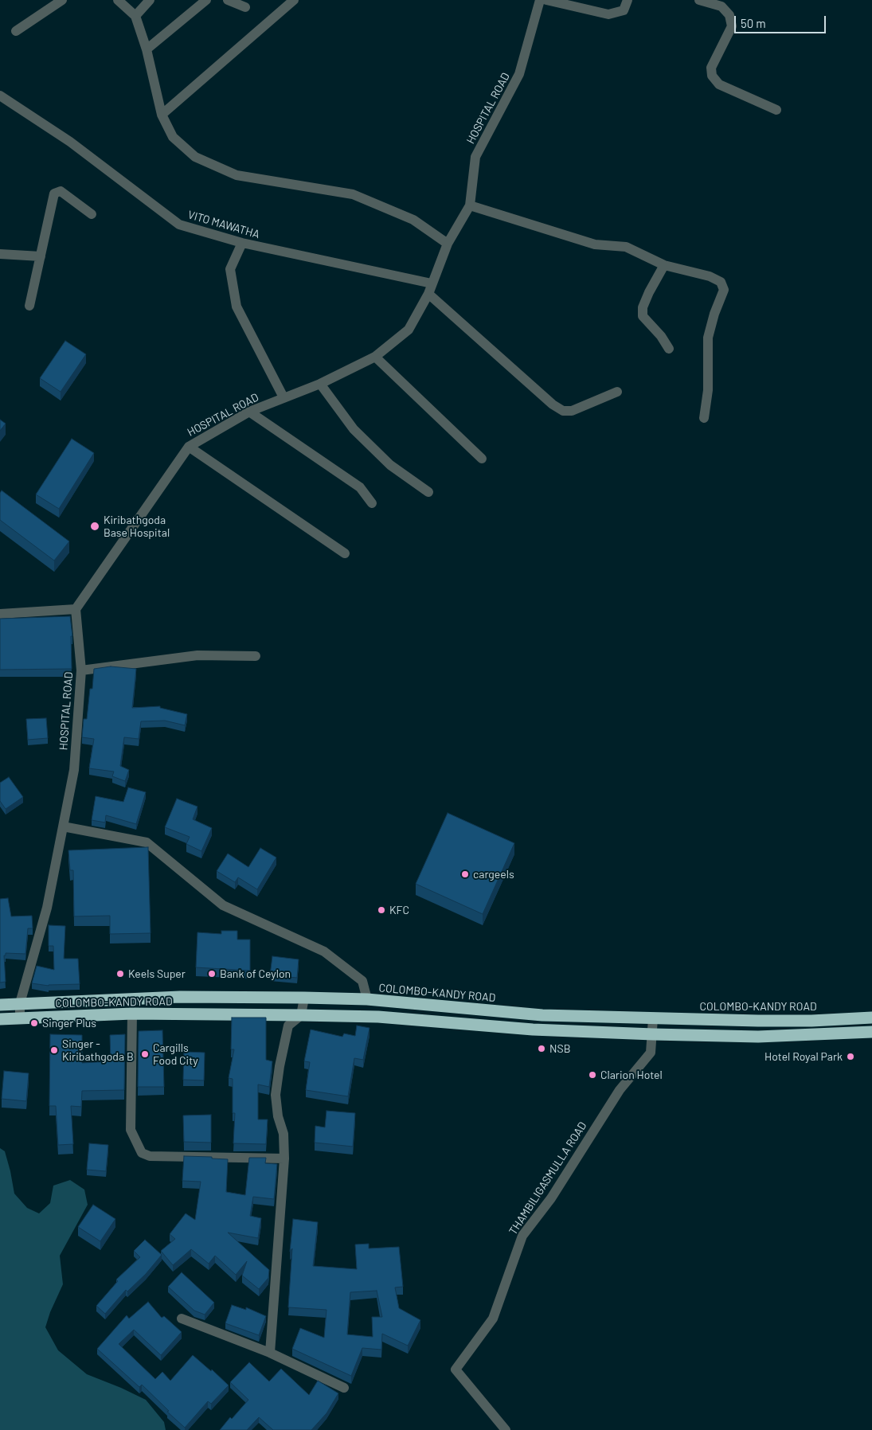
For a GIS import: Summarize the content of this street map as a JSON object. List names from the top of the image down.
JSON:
{
  "streets": {
    "highway": ["COLOMBO-KANDY ROAD"],
    "street": ["HOSPITAL ROAD", "VITO MAWATHA", "THAMBILIGASMULLA ROAD"]
  },
  "crossings": [
    ["HOSPITAL ROAD", "VITO MAWATHA"],
    ["HOSPITAL ROAD", "COLOMBO-KANDY ROAD"],
    ["COLOMBO-KANDY ROAD", "THAMBILIGASMULLA ROAD"]
  ],
  "places": [
    "Kiribathgoda Base Hospital",
    "cargeels",
    "KFC",
    "Keels Super",
    "Bank of Ceylon",
    "Singer Plus",
    "NSB",
    "Singer - Kiribathgoda B",
    "Cargills Food City",
    "Hotel Royal Park",
    "Clarion Hotel"
  ],
  "scale_bar": "50 m"
}
